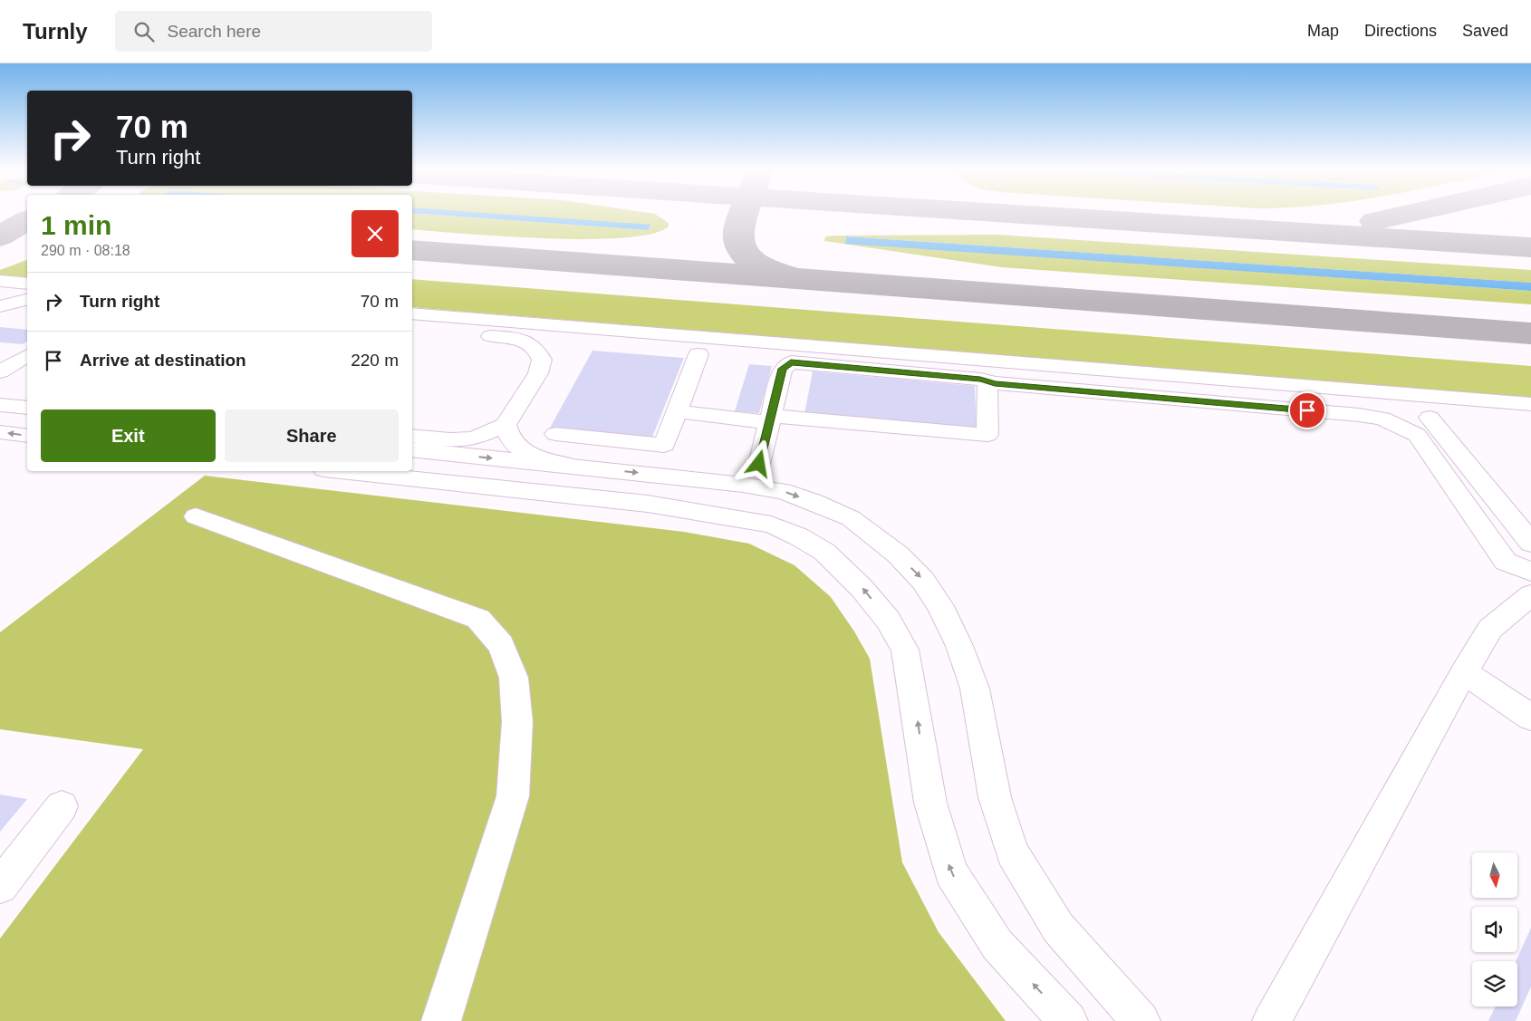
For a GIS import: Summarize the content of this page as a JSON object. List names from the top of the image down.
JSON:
{
  "north": "bottom",
  "page": {
    "header": "Turnly",
    "search": "Search here",
    "nav": ["Map", "Directions", "Saved"],
    "turn": ["70 m", "Turn right"],
    "heading": ["1 min", "290 m · 08:18"],
    "list": [
      {
        "name": "Turn right",
        "value": "70 m"
      },
      {
        "name": "Arrive at destination",
        "value": "220 m"
      }
    ],
    "buttons": ["Exit", "Share"]
  }
}
